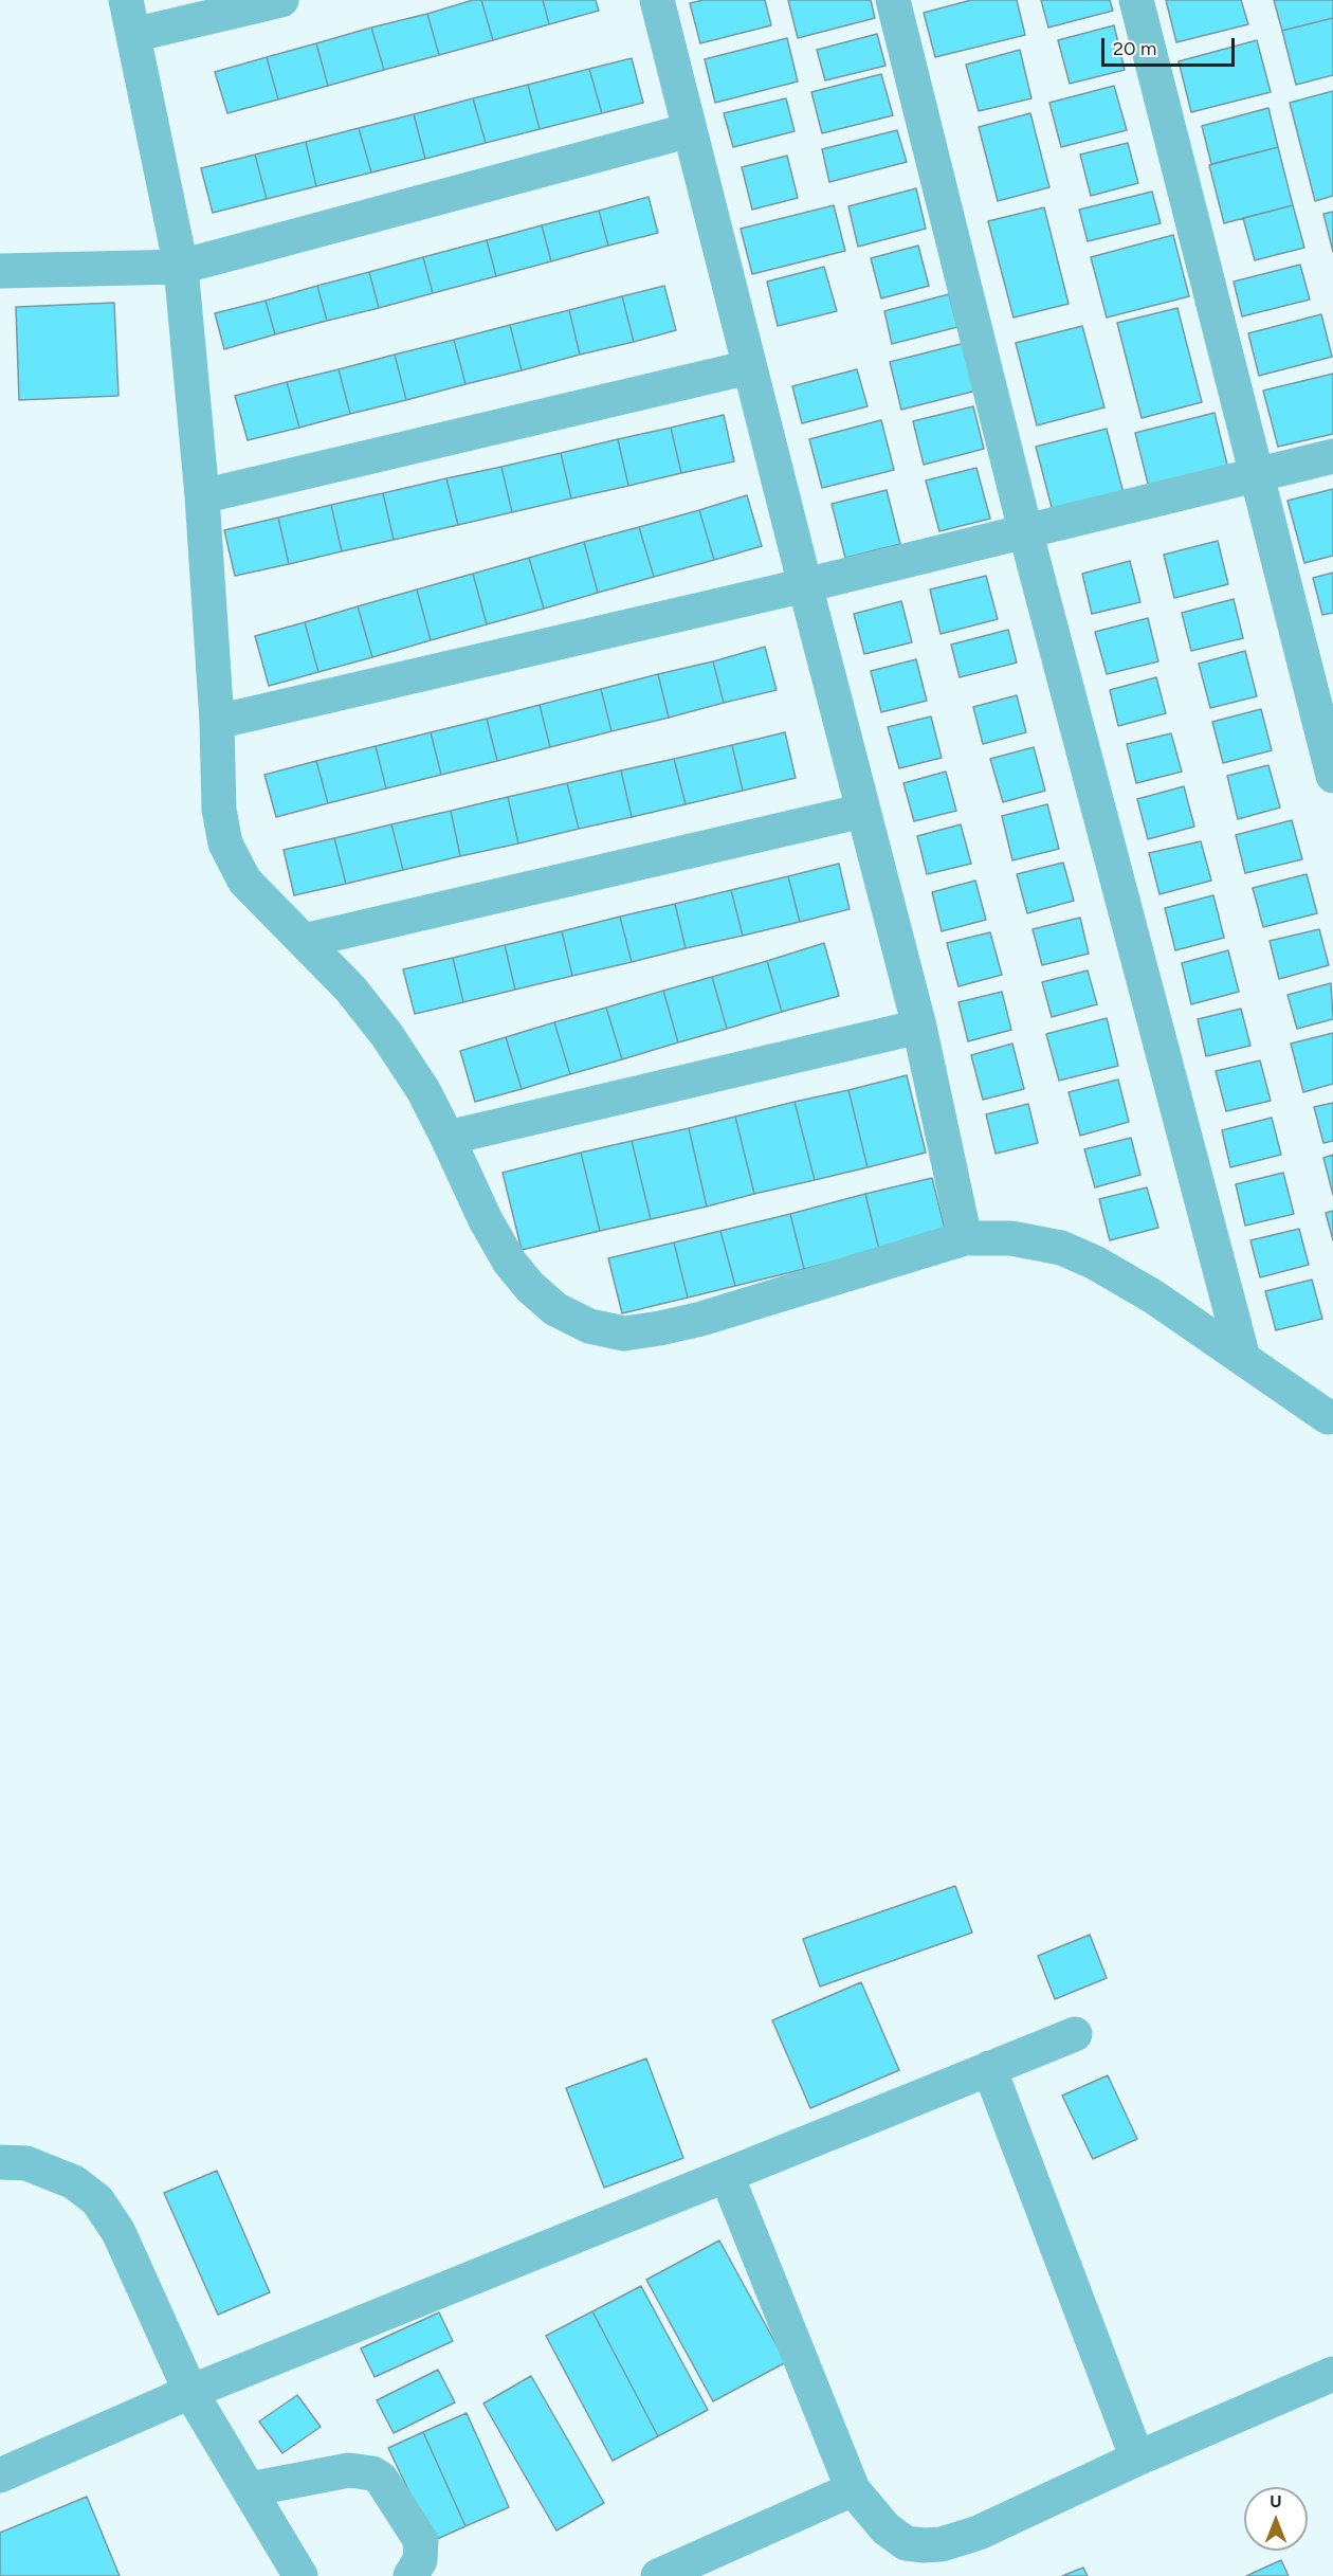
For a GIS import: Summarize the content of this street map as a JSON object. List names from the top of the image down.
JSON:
{
  "scale_bar": "20 m",
  "north": "top"
}
